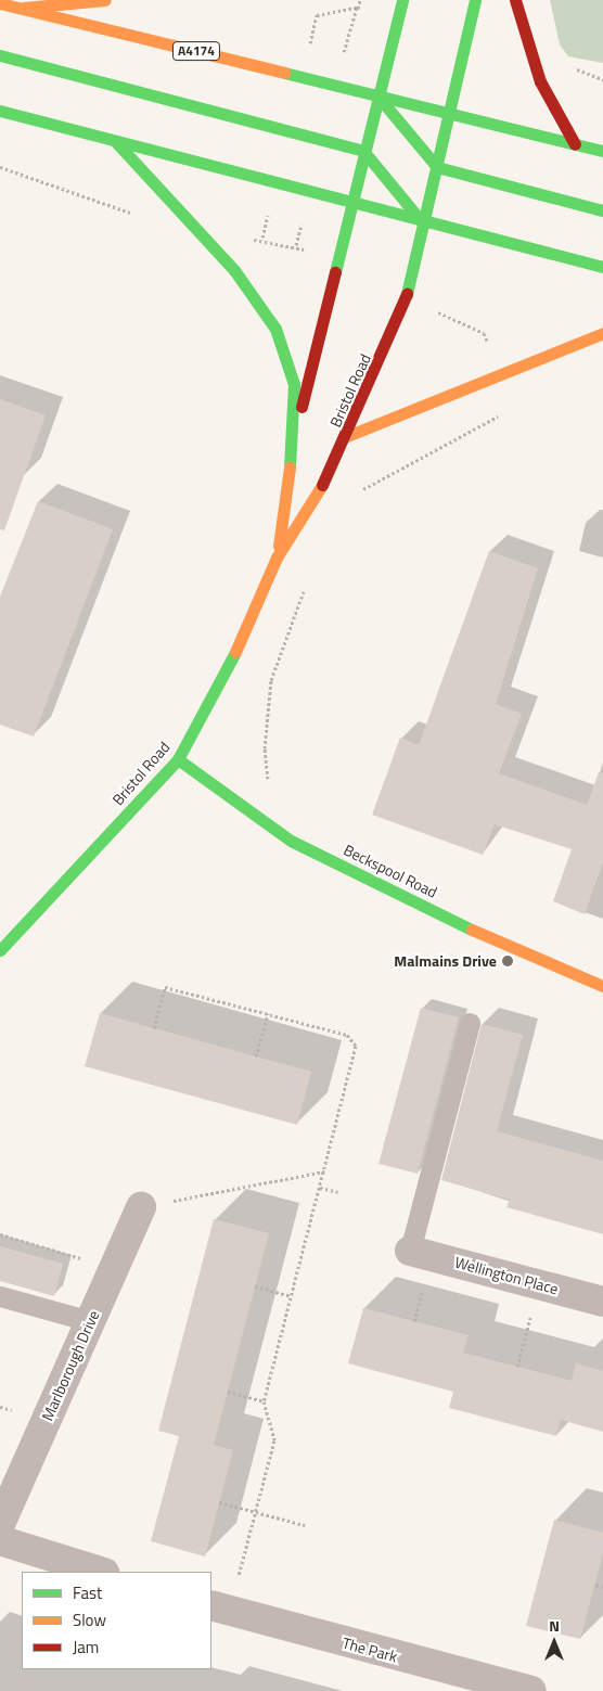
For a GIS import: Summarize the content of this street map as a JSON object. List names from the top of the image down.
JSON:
{
  "streets": {
    "main road": ["A4174", "Bristol Road", "Beckspool Road"],
    "street": ["Wellington Place", "Marlborough Drive", "The Park"]
  },
  "crossings": [
    ["A4174", "Bristol Road"],
    ["Bristol Road", "Beckspool Road"]
  ],
  "places": ["Malmains Drive"],
  "legend": ["Fast", "Slow", "Jam"],
  "north": "top"
}
